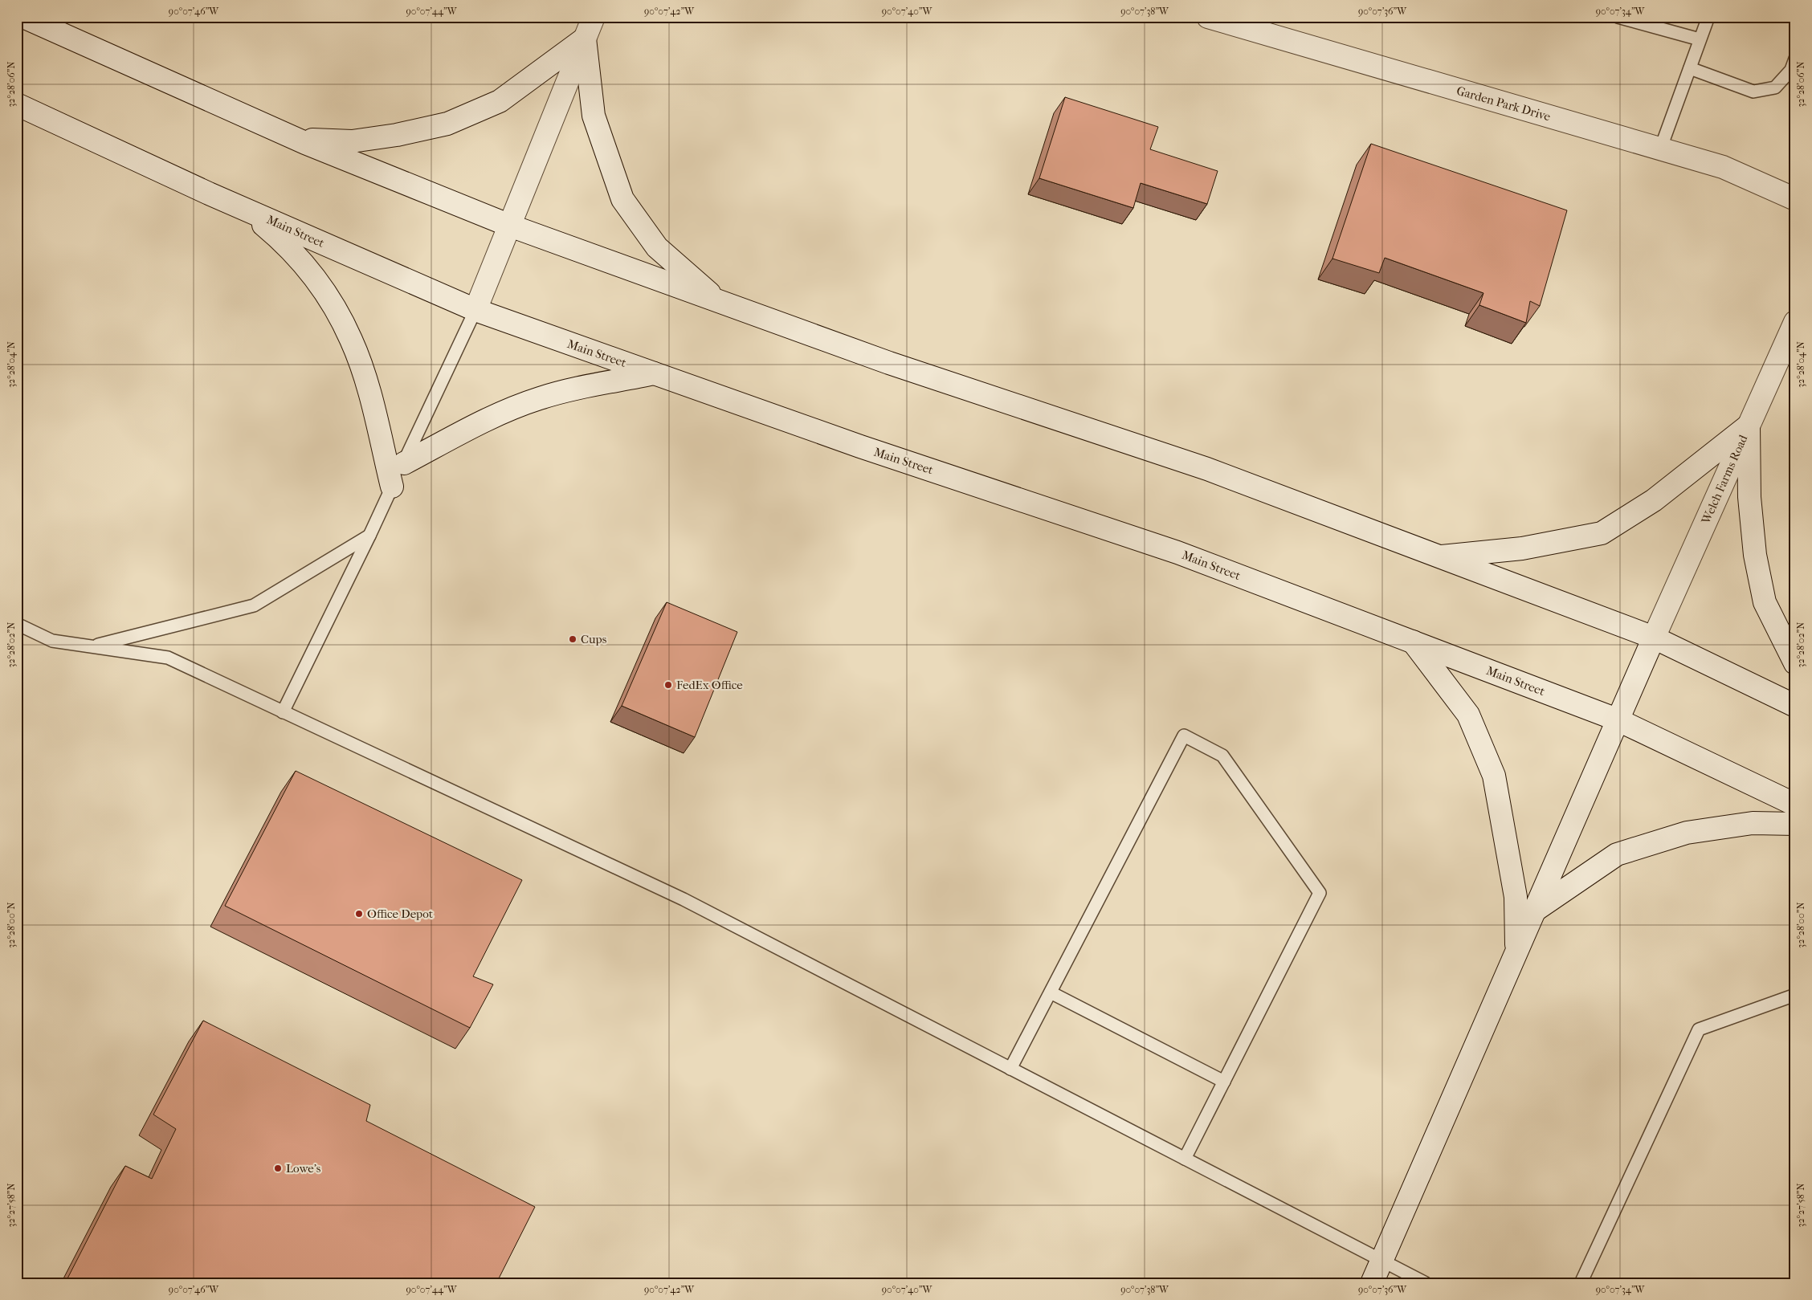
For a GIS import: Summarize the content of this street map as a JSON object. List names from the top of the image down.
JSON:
{
  "streets": {
    "main road": ["Garden Park Drive", "Main Street", "Welch Farms Road"]
  },
  "crossings": [
    ["Main Street", "Welch Farms Road"]
  ],
  "places": [
    "Cups",
    "FedEx Office",
    "Office Depot",
    "Lowe's"
  ],
  "coordinates": [
    "90°07'46\"W",
    "90°07'44\"W",
    "90°07'42\"W",
    "90°07'40\"W",
    "90°07'38\"W",
    "90°07'36\"W",
    "90°07'34\"W",
    "32°28'06\"N",
    "32°28'04\"N",
    "32°28'02\"N",
    "32°28'00\"N",
    "32°27'58\"N"
  ]
}
